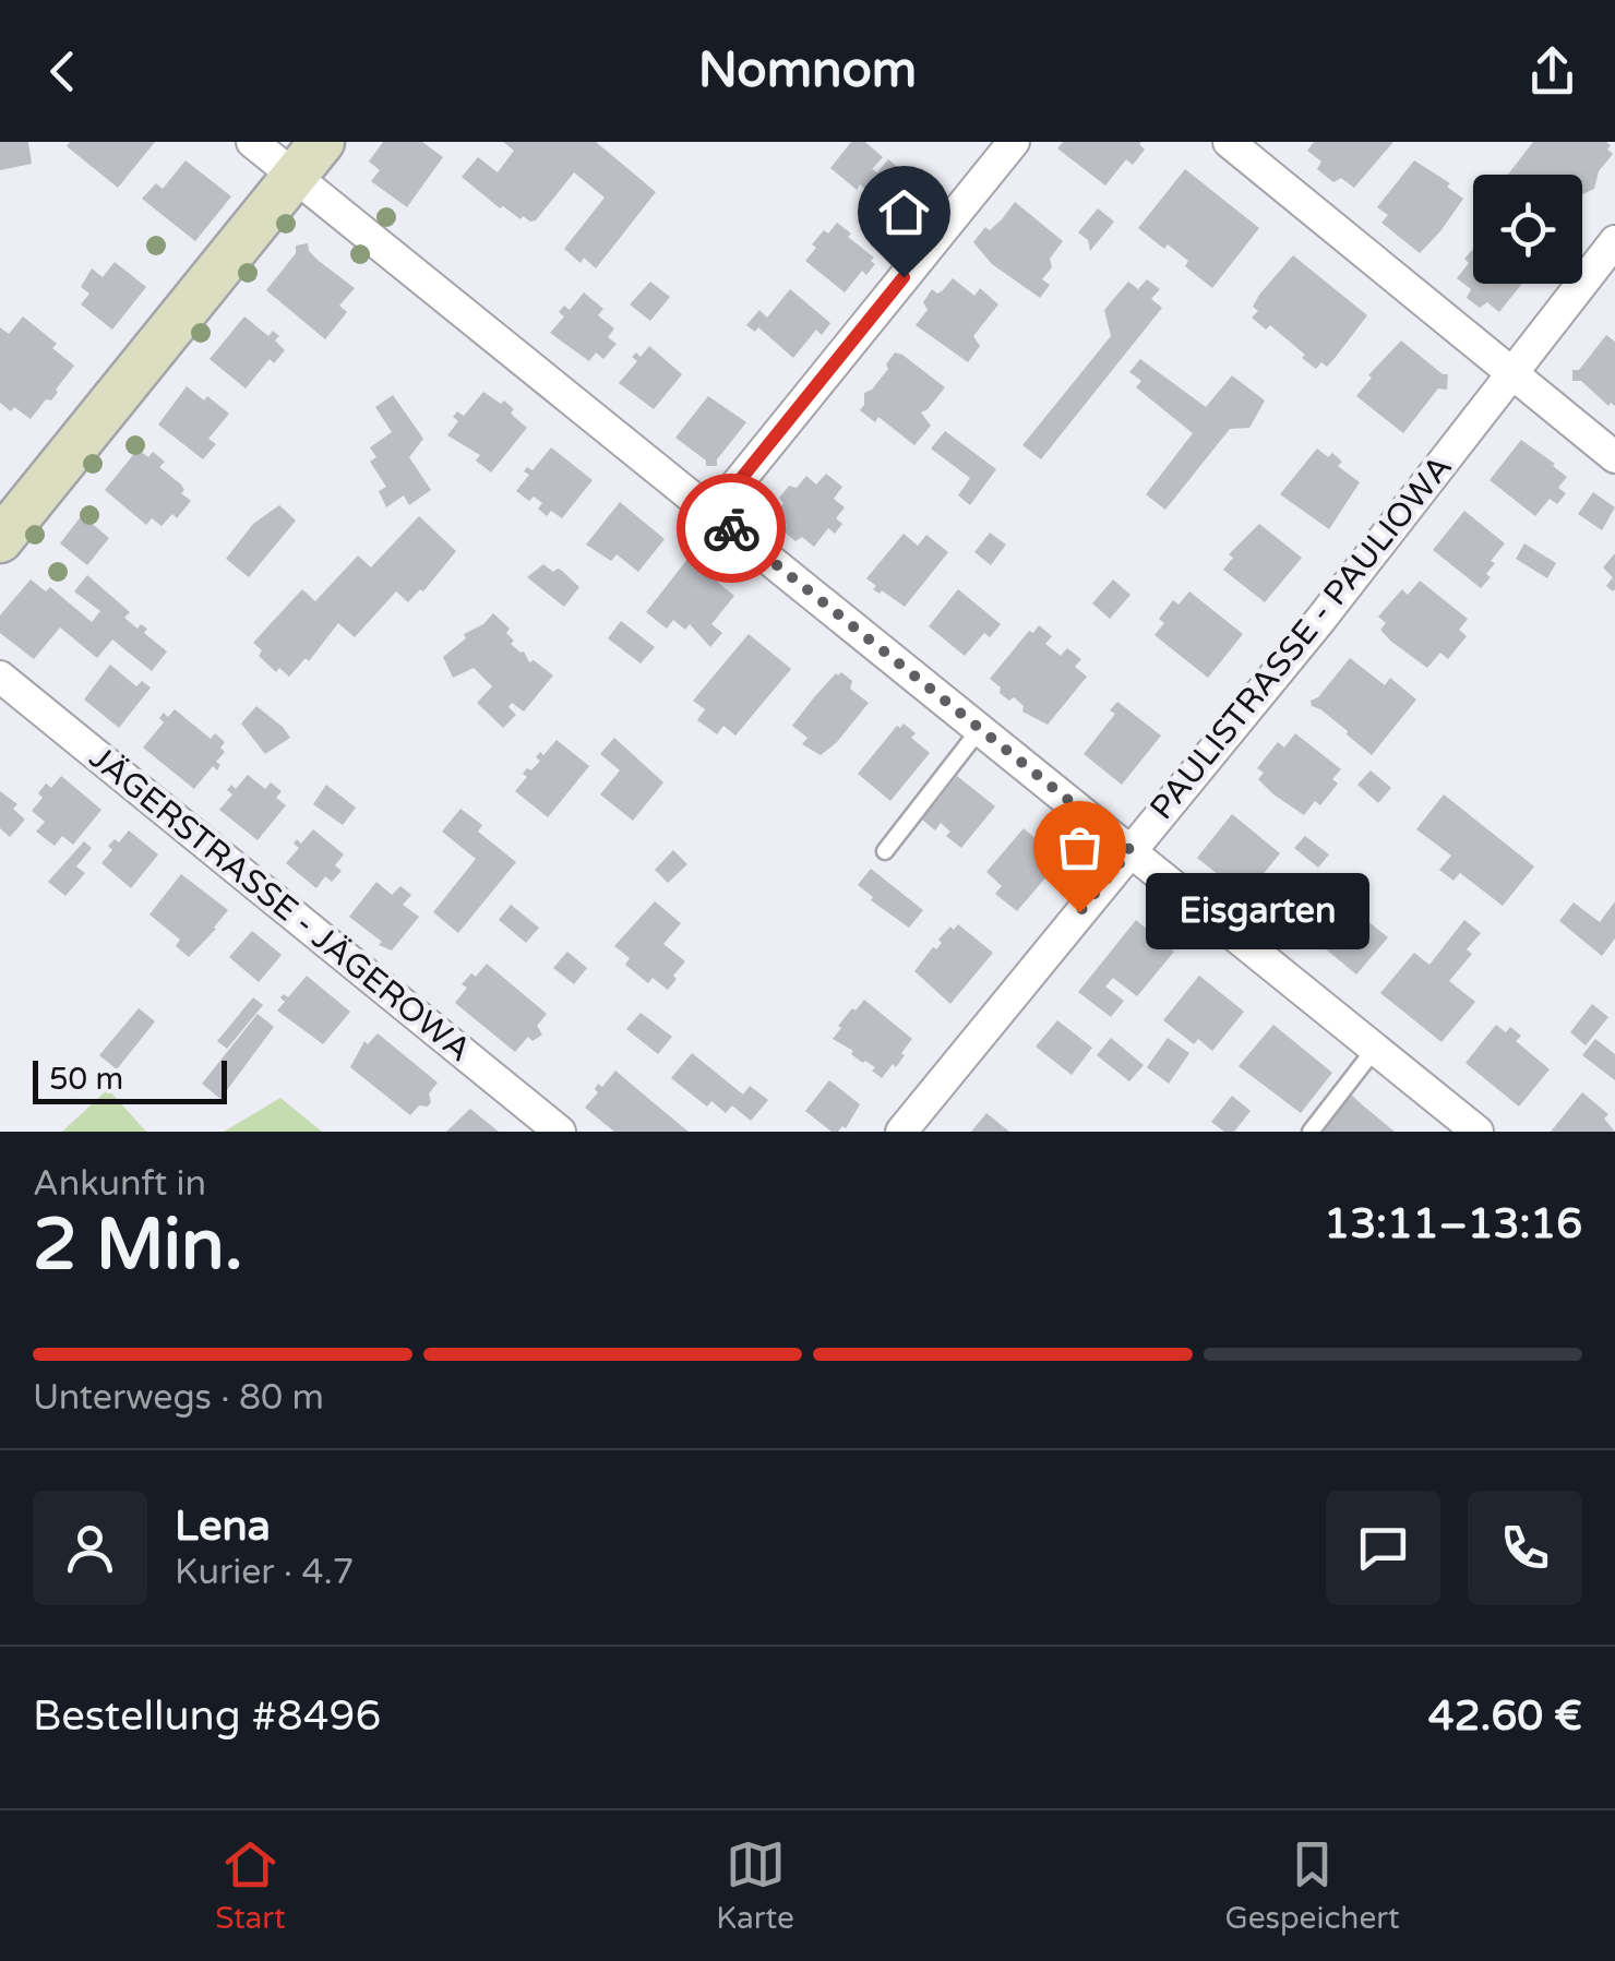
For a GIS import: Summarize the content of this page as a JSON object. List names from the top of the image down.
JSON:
{
  "streets": {
    "street": ["PAULISTRASSE - PAULIOWA", "JÄGERSTRASSE - JÄGEROWA"]
  },
  "places": ["Eisgarten"],
  "scale_bar": "50 m",
  "page": {
    "header": "Nomnom",
    "bubble": "Eisgarten",
    "scale": "50 m",
    "heading": ["2 Min.", "Ankunft in", "13:11–13:16"],
    "panel": [
      "Lena",
      "Kurier · 4.7",
      "Bestellung #8496",
      "42.60 €"
    ],
    "bar": "Unterwegs · 80 m",
    "tabs": ["Start", "Karte", "Gespeichert"]
  }
}
